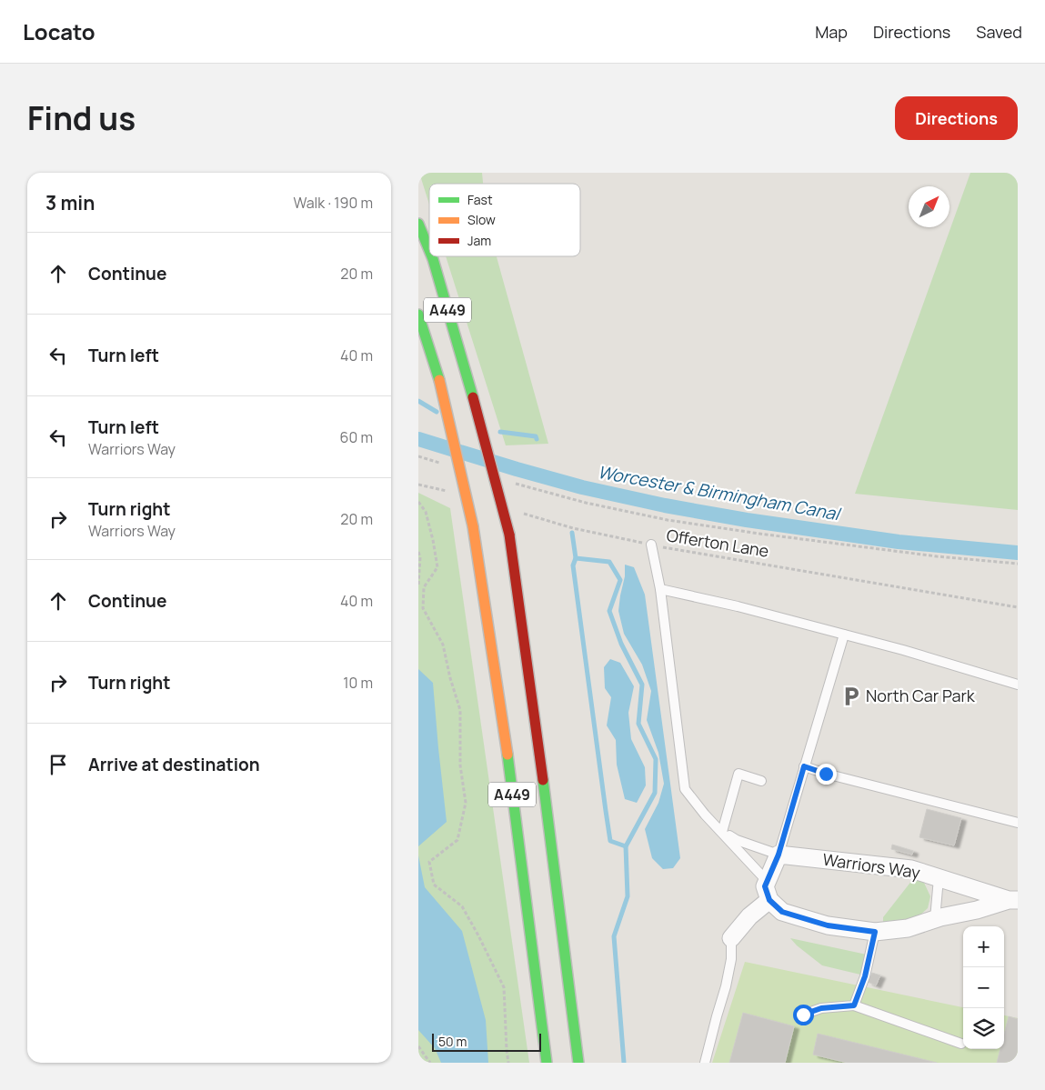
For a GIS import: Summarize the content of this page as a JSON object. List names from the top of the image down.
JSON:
{
  "streets": {
    "highway": ["A449"],
    "street": ["Warriors Way"],
    "path": ["Offerton Lane"]
  },
  "water": ["Worcester & Birmingham Canal"],
  "places": {
    "parking": ["North Car Park"]
  },
  "legend": ["Fast", "Slow", "Jam"],
  "scale_bar": "50 m",
  "north": "top right",
  "page": {
    "header": "Locato",
    "nav": ["Map", "Directions", "Saved"],
    "title": "Find us",
    "buttons": "Directions",
    "heading": ["3 min", "Walk · 190 m"],
    "list": [
      ["Continue", "20 m"],
      ["Turn left", "40 m"],
      ["Turn left", "Warriors Way", "60 m"],
      ["Turn right", "Warriors Way", "20 m"],
      ["Continue", "40 m"],
      ["Turn right", "10 m"],
      "Arrive at destination"
    ],
    "map_buttons": ["+", "−"],
    "scale": "50 m"
  }
}
